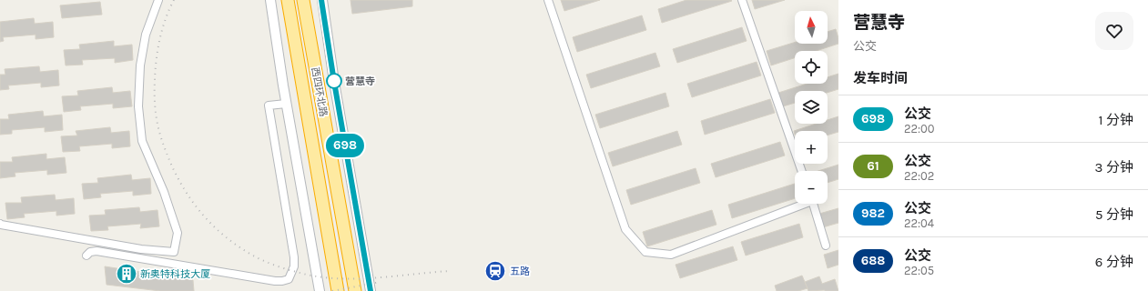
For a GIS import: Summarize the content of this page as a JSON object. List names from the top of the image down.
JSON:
{
  "streets": {
    "highway": ["西四环北路"]
  },
  "places": {
    "other": ["营慧寺"],
    "station": ["五路"],
    "building": ["新奥特科技大厦"]
  },
  "lines": ["bus line 698"],
  "north": "top",
  "page": {
    "on_map": "698",
    "heading": [
      ["营慧寺", "公交"],
      "发车时间"
    ],
    "map_buttons": ["+", "−"],
    "list": [
      {
        "mark": "698",
        "name": "公交",
        "note": "22:00",
        "value": "1 分钟"
      },
      {
        "mark": "61",
        "name": "公交",
        "note": "22:02",
        "value": "3 分钟"
      },
      {
        "mark": "982",
        "name": "公交",
        "note": "22:04",
        "value": "5 分钟"
      },
      {
        "mark": "688",
        "name": "公交",
        "note": "22:05",
        "value": "6 分钟"
      }
    ]
  }
}
